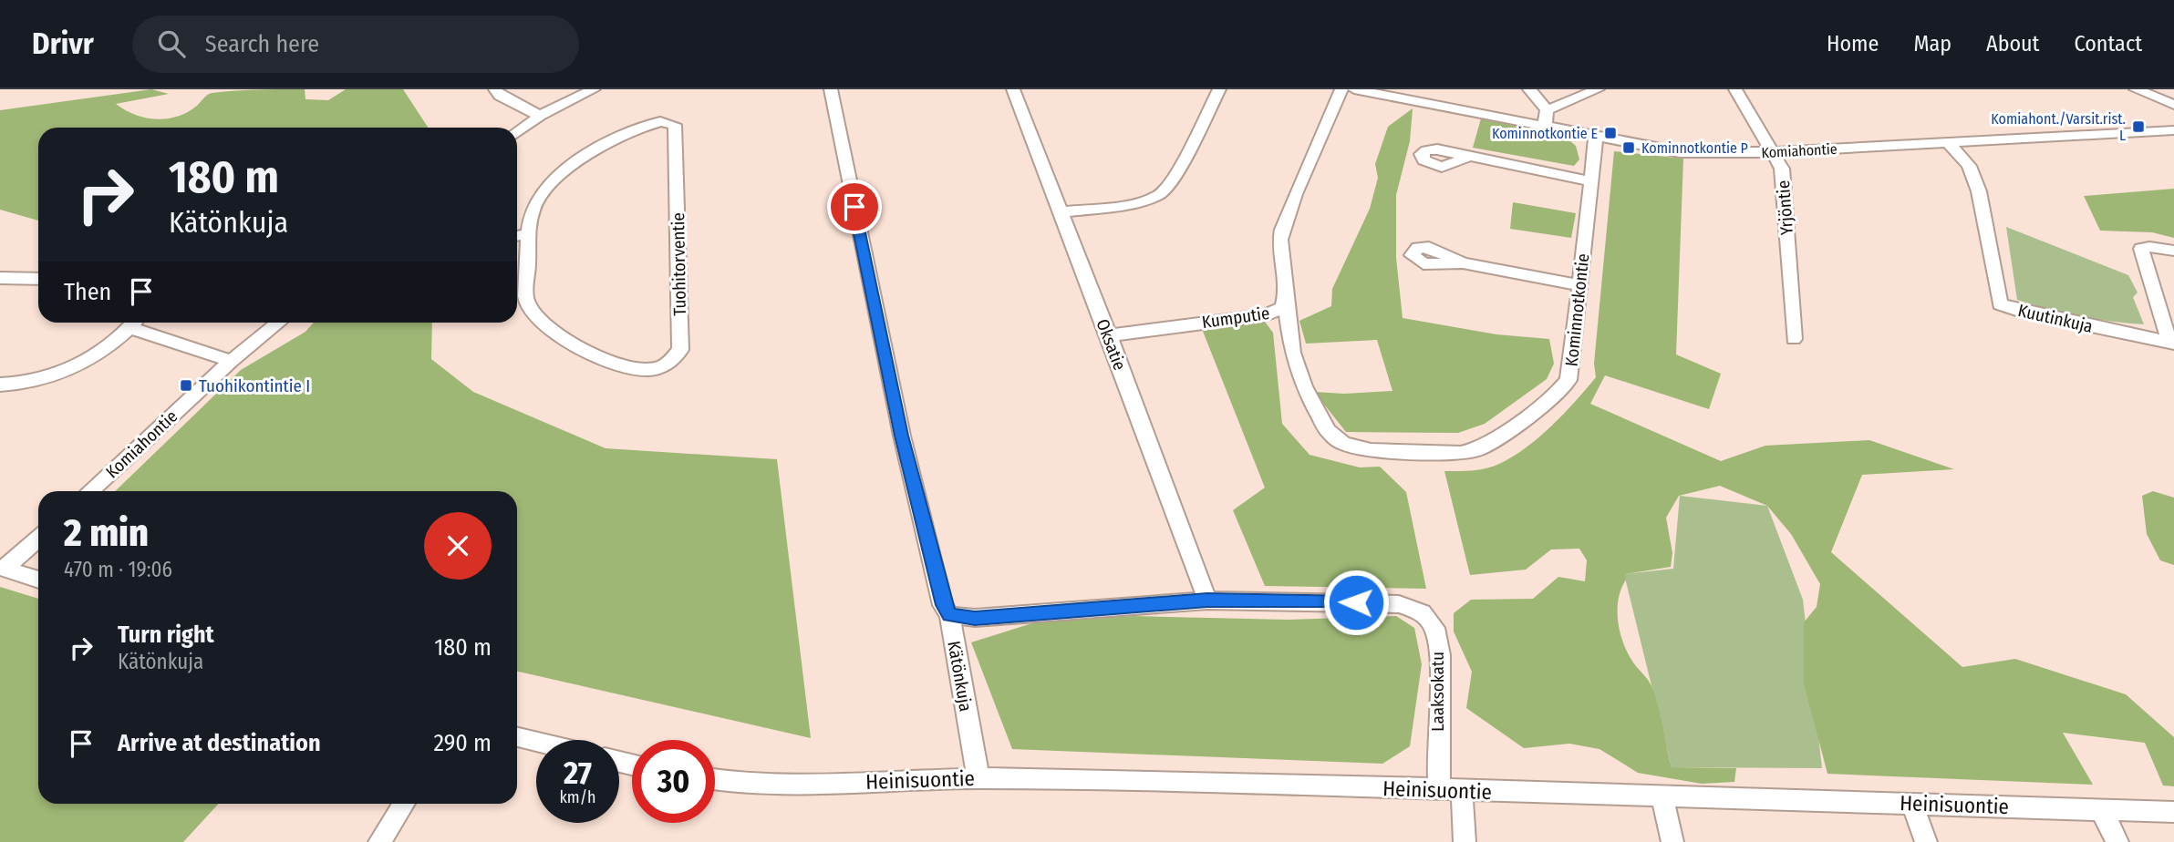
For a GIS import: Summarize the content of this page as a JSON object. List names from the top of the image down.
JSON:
{
  "streets": {
    "street": [
      "Komiahontie",
      "Yrjöntie",
      "Tuohitorventie",
      "Kominnotkontie",
      "Kumputie",
      "Kuutinkuja",
      "Oksatie",
      "Kätönkuja",
      "Laaksokatu",
      "Heinisuontie"
    ]
  },
  "crossings": [
    ["Komiahontie", "Yrjöntie"],
    ["Komiahontie", "Kominnotkontie"],
    ["Komiahontie", "Kuutinkuja"],
    ["Kominnotkontie", "Kumputie"],
    ["Kumputie", "Oksatie"],
    ["Oksatie", "Laaksokatu"],
    ["Kätönkuja", "Laaksokatu"],
    ["Kätönkuja", "Heinisuontie"],
    ["Laaksokatu", "Heinisuontie"]
  ],
  "places": {
    "transit": [
      "Komiahont./Varsit.rist. L",
      "Kominnotkontie E",
      "Kominnotkontie P",
      "Tuohikontintie I"
    ]
  },
  "page": {
    "header": "Drivr",
    "search": "Search here",
    "nav": [
      "Home",
      "Map",
      "About",
      "Contact"
    ],
    "turn": ["180 m", "Kätönkuja"],
    "then": "Then",
    "heading": ["2 min", "470 m · 19:06"],
    "list": [
      {
        "name": "Turn right",
        "note": "Kätönkuja",
        "value": "180 m"
      },
      {
        "name": "Arrive at destination",
        "value": "290 m"
      }
    ],
    "speed": "27 km/h",
    "limit": "30"
  }
}
